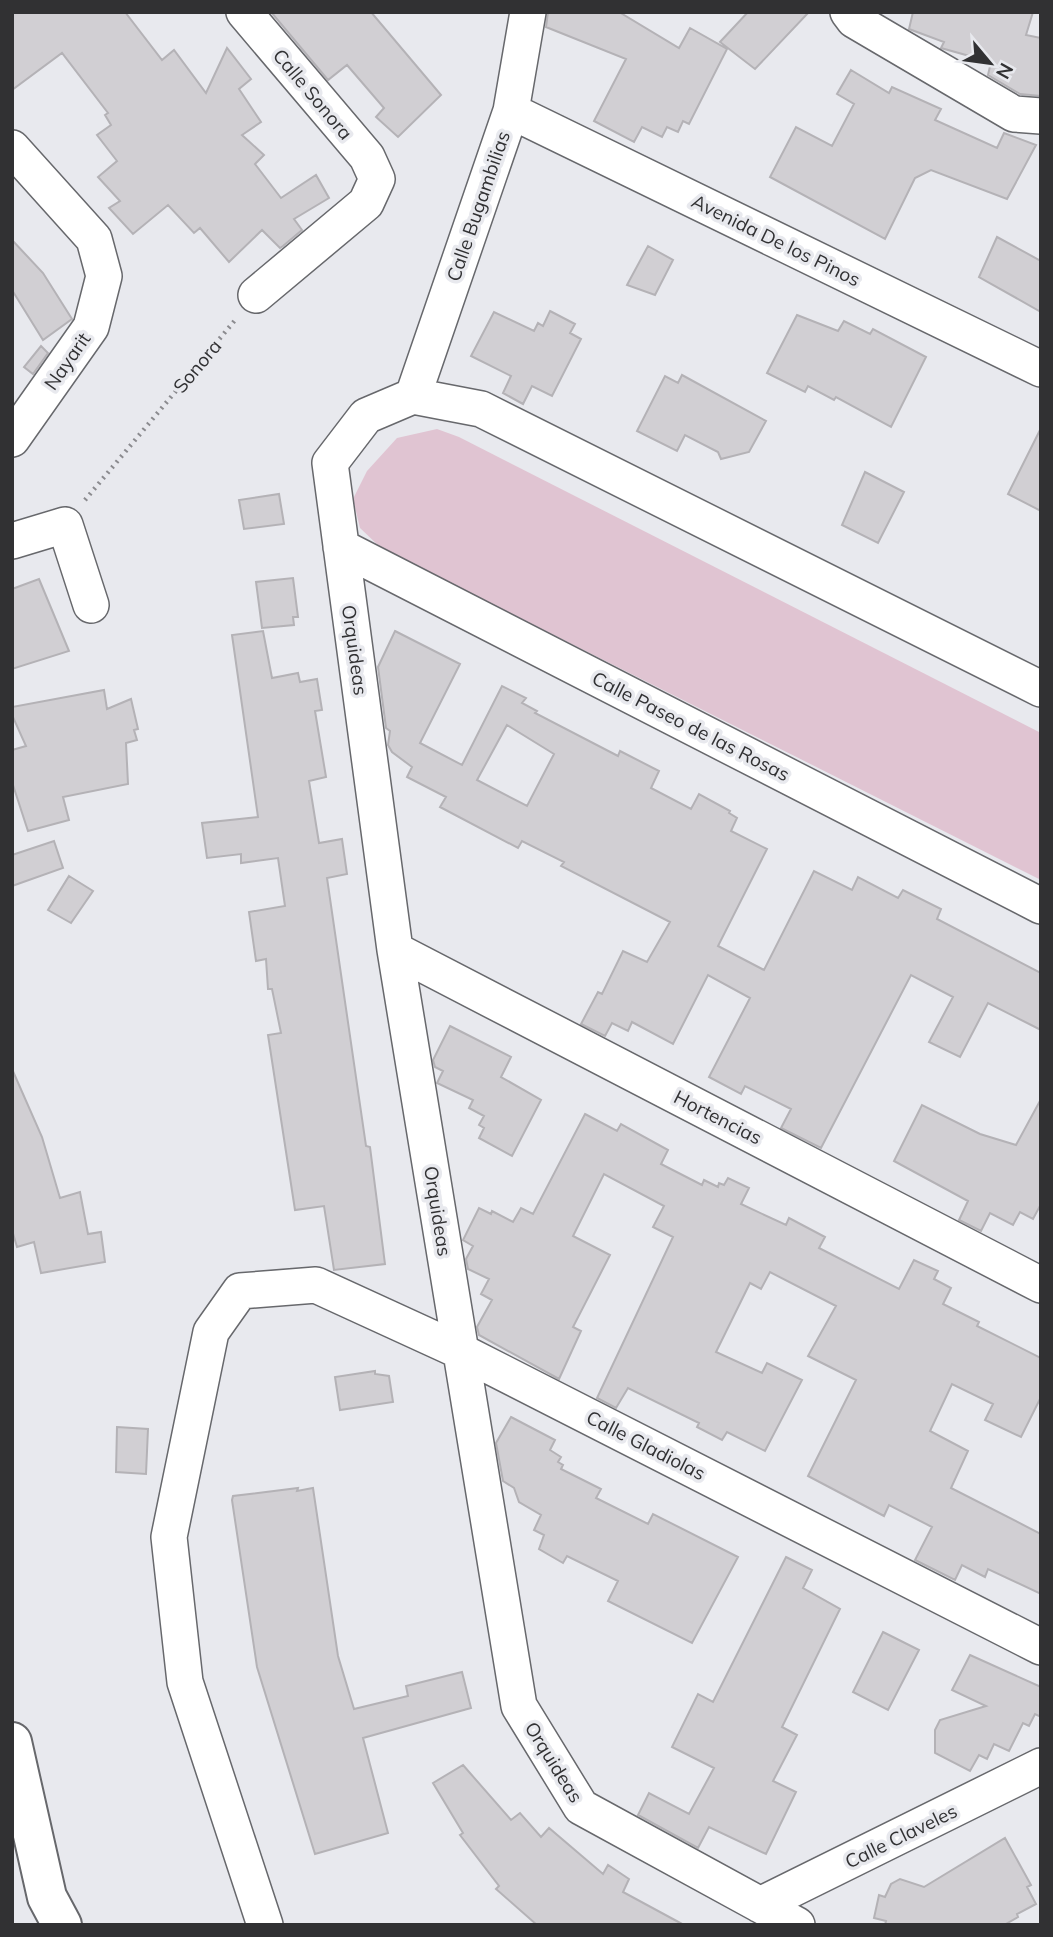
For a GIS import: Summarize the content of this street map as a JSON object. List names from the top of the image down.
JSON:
{
  "streets": {
    "street": [
      "Calle Sonora",
      "Calle Bugambilias",
      "Avenida De los Pinos",
      "Nayarit",
      "Orquideas",
      "Calle Paseo de las Rosas",
      "Hortencias",
      "Calle Gladiolas",
      "Calle Claveles"
    ],
    "path": ["Sonora"]
  },
  "crossings": [
    ["Calle Sonora", "Sonora"],
    ["Calle Bugambilias", "Avenida De los Pinos"],
    ["Calle Bugambilias", "Orquideas"],
    ["Orquideas", "Calle Paseo de las Rosas"],
    ["Orquideas", "Hortencias"],
    ["Orquideas", "Calle Gladiolas"],
    ["Orquideas", "Calle Claveles"]
  ],
  "north": "bottom right"
}
